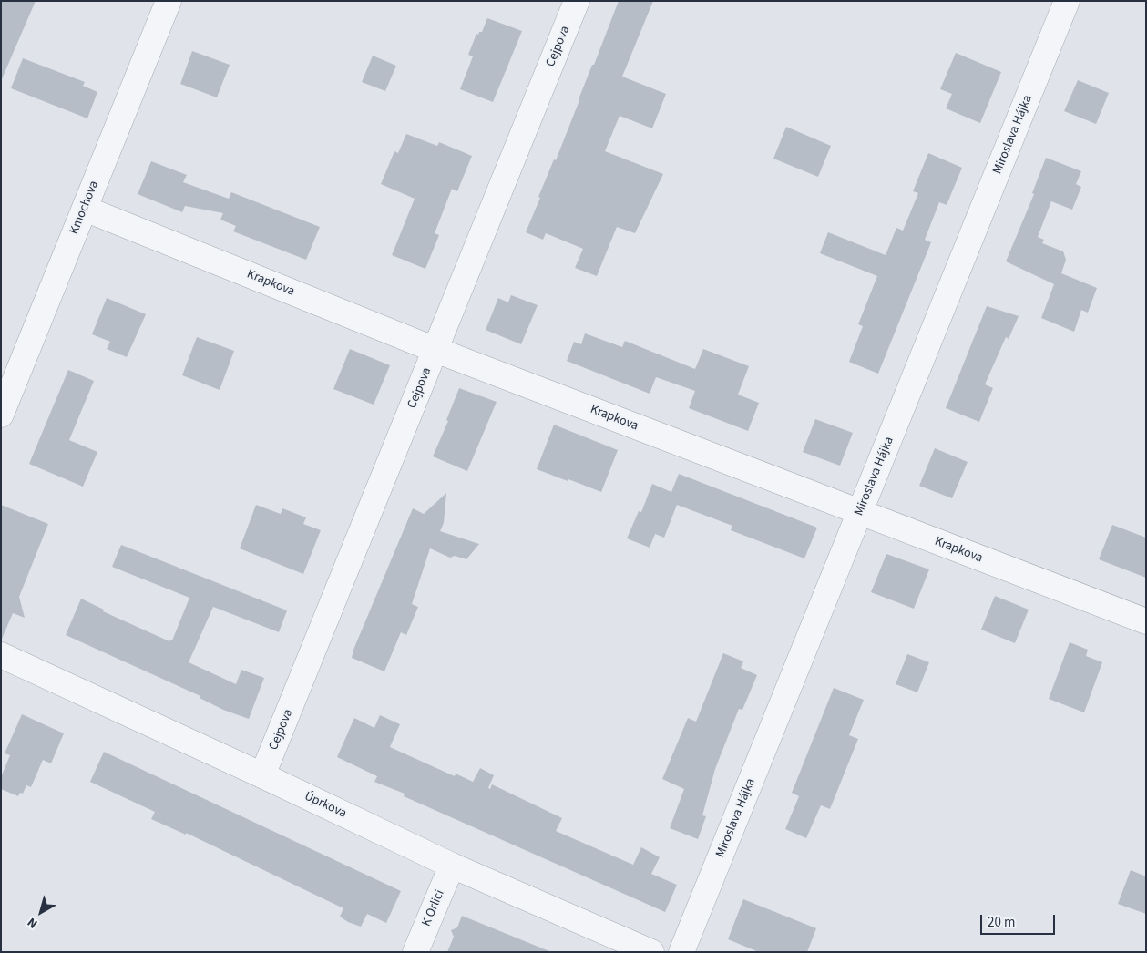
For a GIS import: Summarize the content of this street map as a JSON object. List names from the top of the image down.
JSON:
{
  "streets": {
    "street": [
      "Cejpova",
      "Miroslava Hájka",
      "Kmochova",
      "Krapkova",
      "Úprkova",
      "K Orlici"
    ]
  },
  "crossings": [
    ["Cejpova", "Krapkova"],
    ["Cejpova", "Úprkova"],
    ["Miroslava Hájka", "Krapkova"],
    ["Kmochova", "Krapkova"],
    ["Úprkova", "K Orlici"]
  ],
  "scale_bar": "20 m",
  "north": "bottom left"
}
